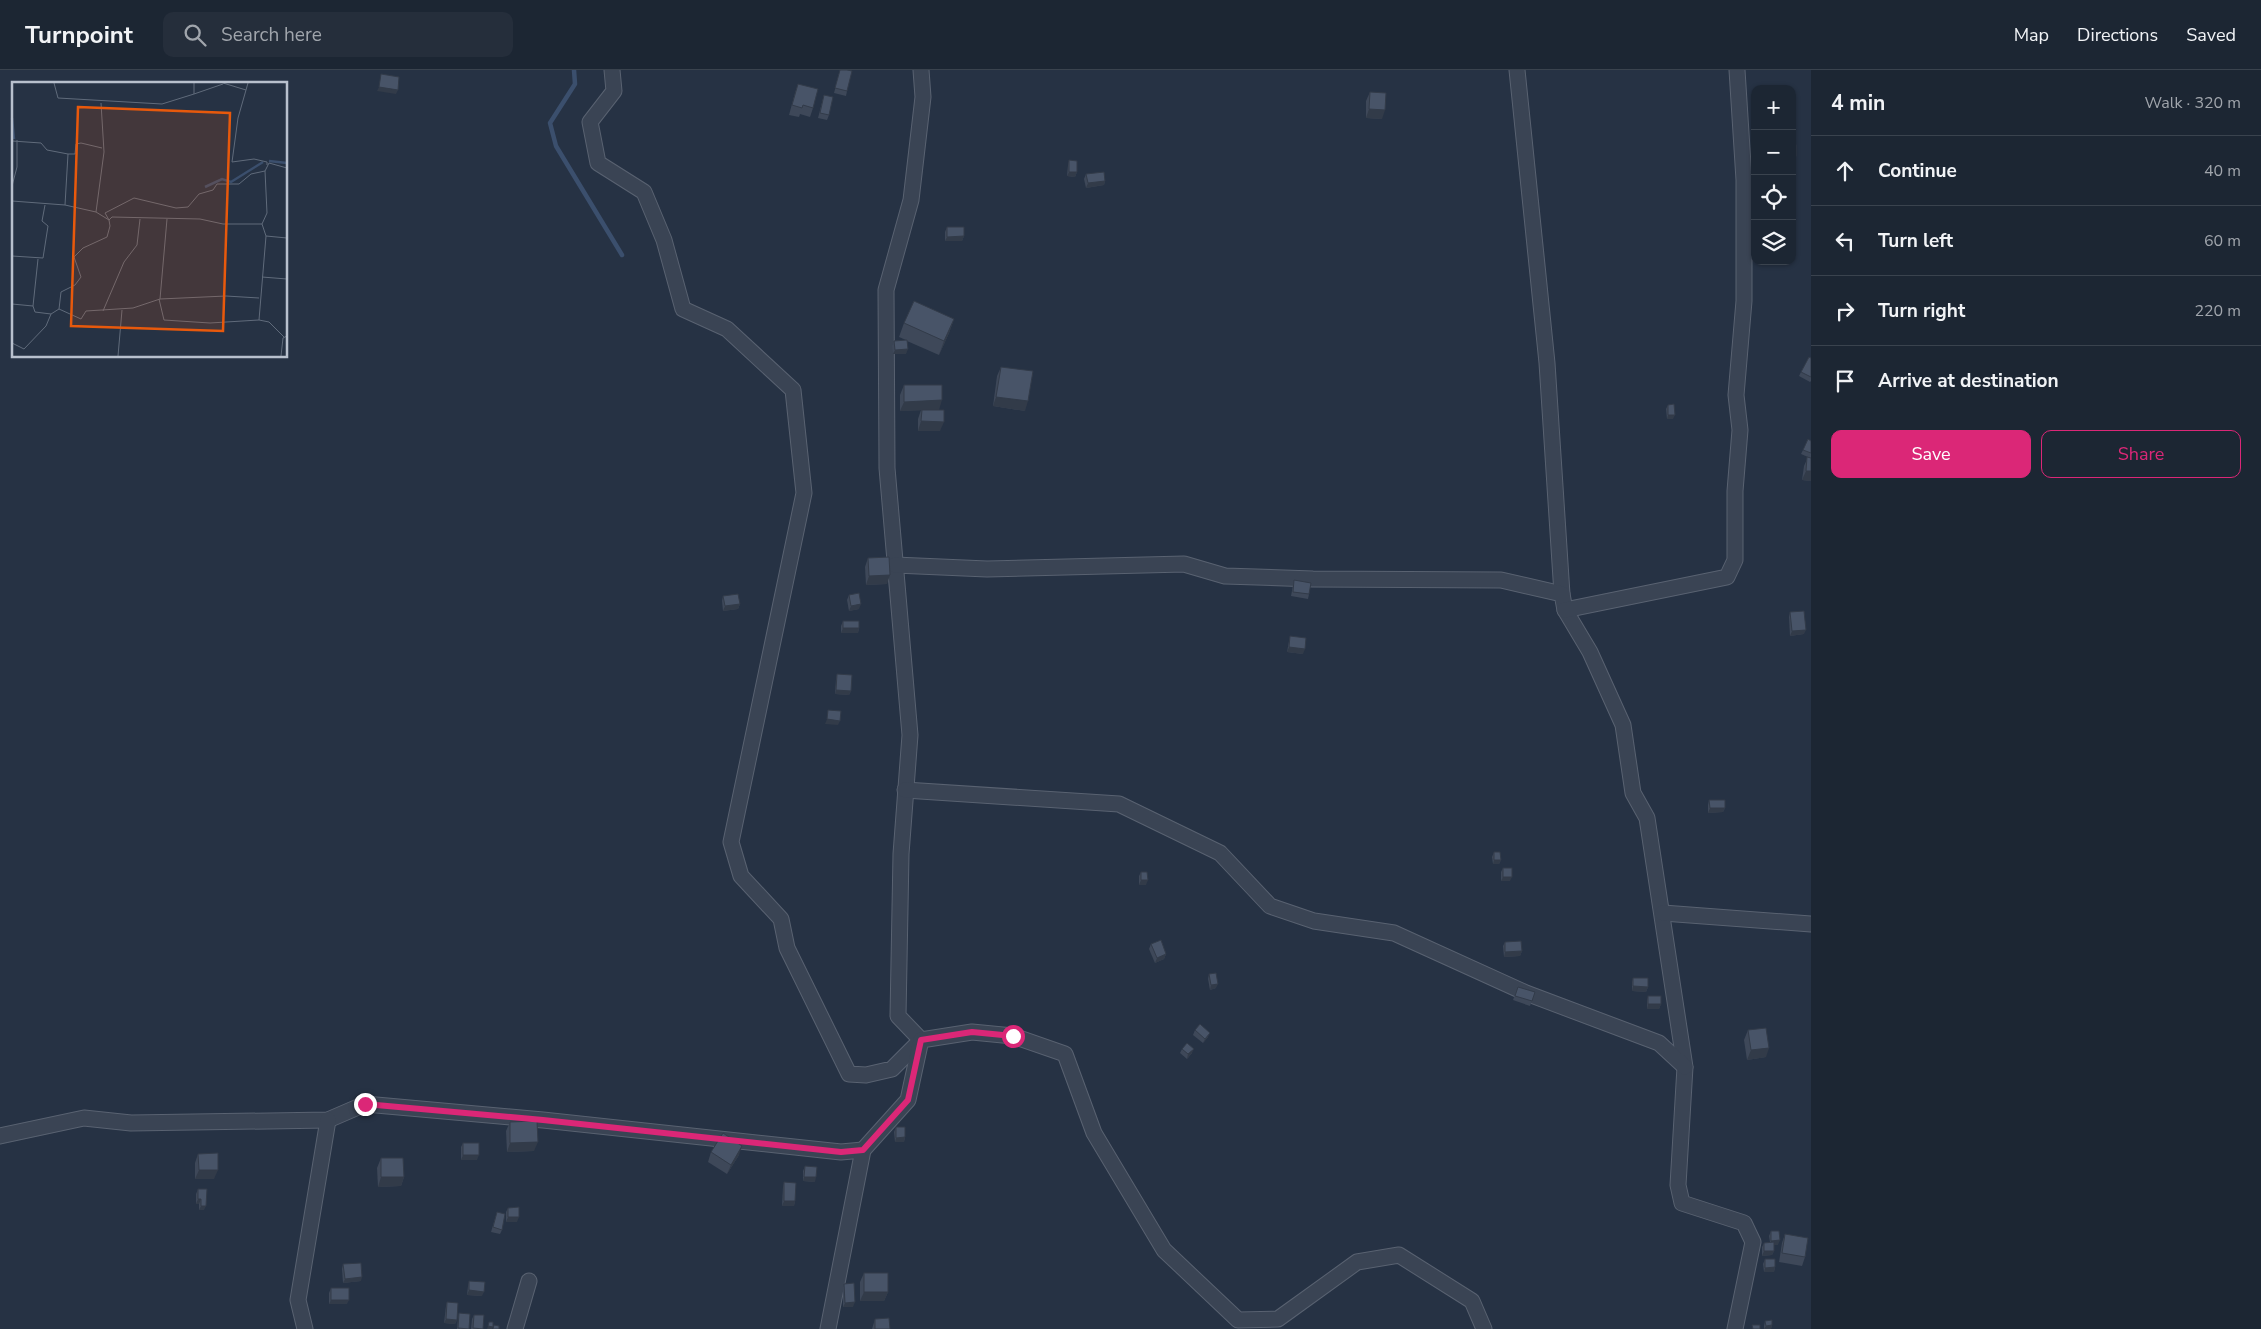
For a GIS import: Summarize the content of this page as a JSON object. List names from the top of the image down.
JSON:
{
  "page": {
    "header": "Turnpoint",
    "search": "Search here",
    "nav": ["Map", "Directions", "Saved"],
    "heading": ["4 min", "Walk · 320 m"],
    "map_buttons": ["+", "−"],
    "list": [
      ["Continue", "40 m"],
      ["Turn left", "60 m"],
      ["Turn right", "220 m"],
      "Arrive at destination"
    ],
    "buttons": ["Save", "Share"]
  }
}
